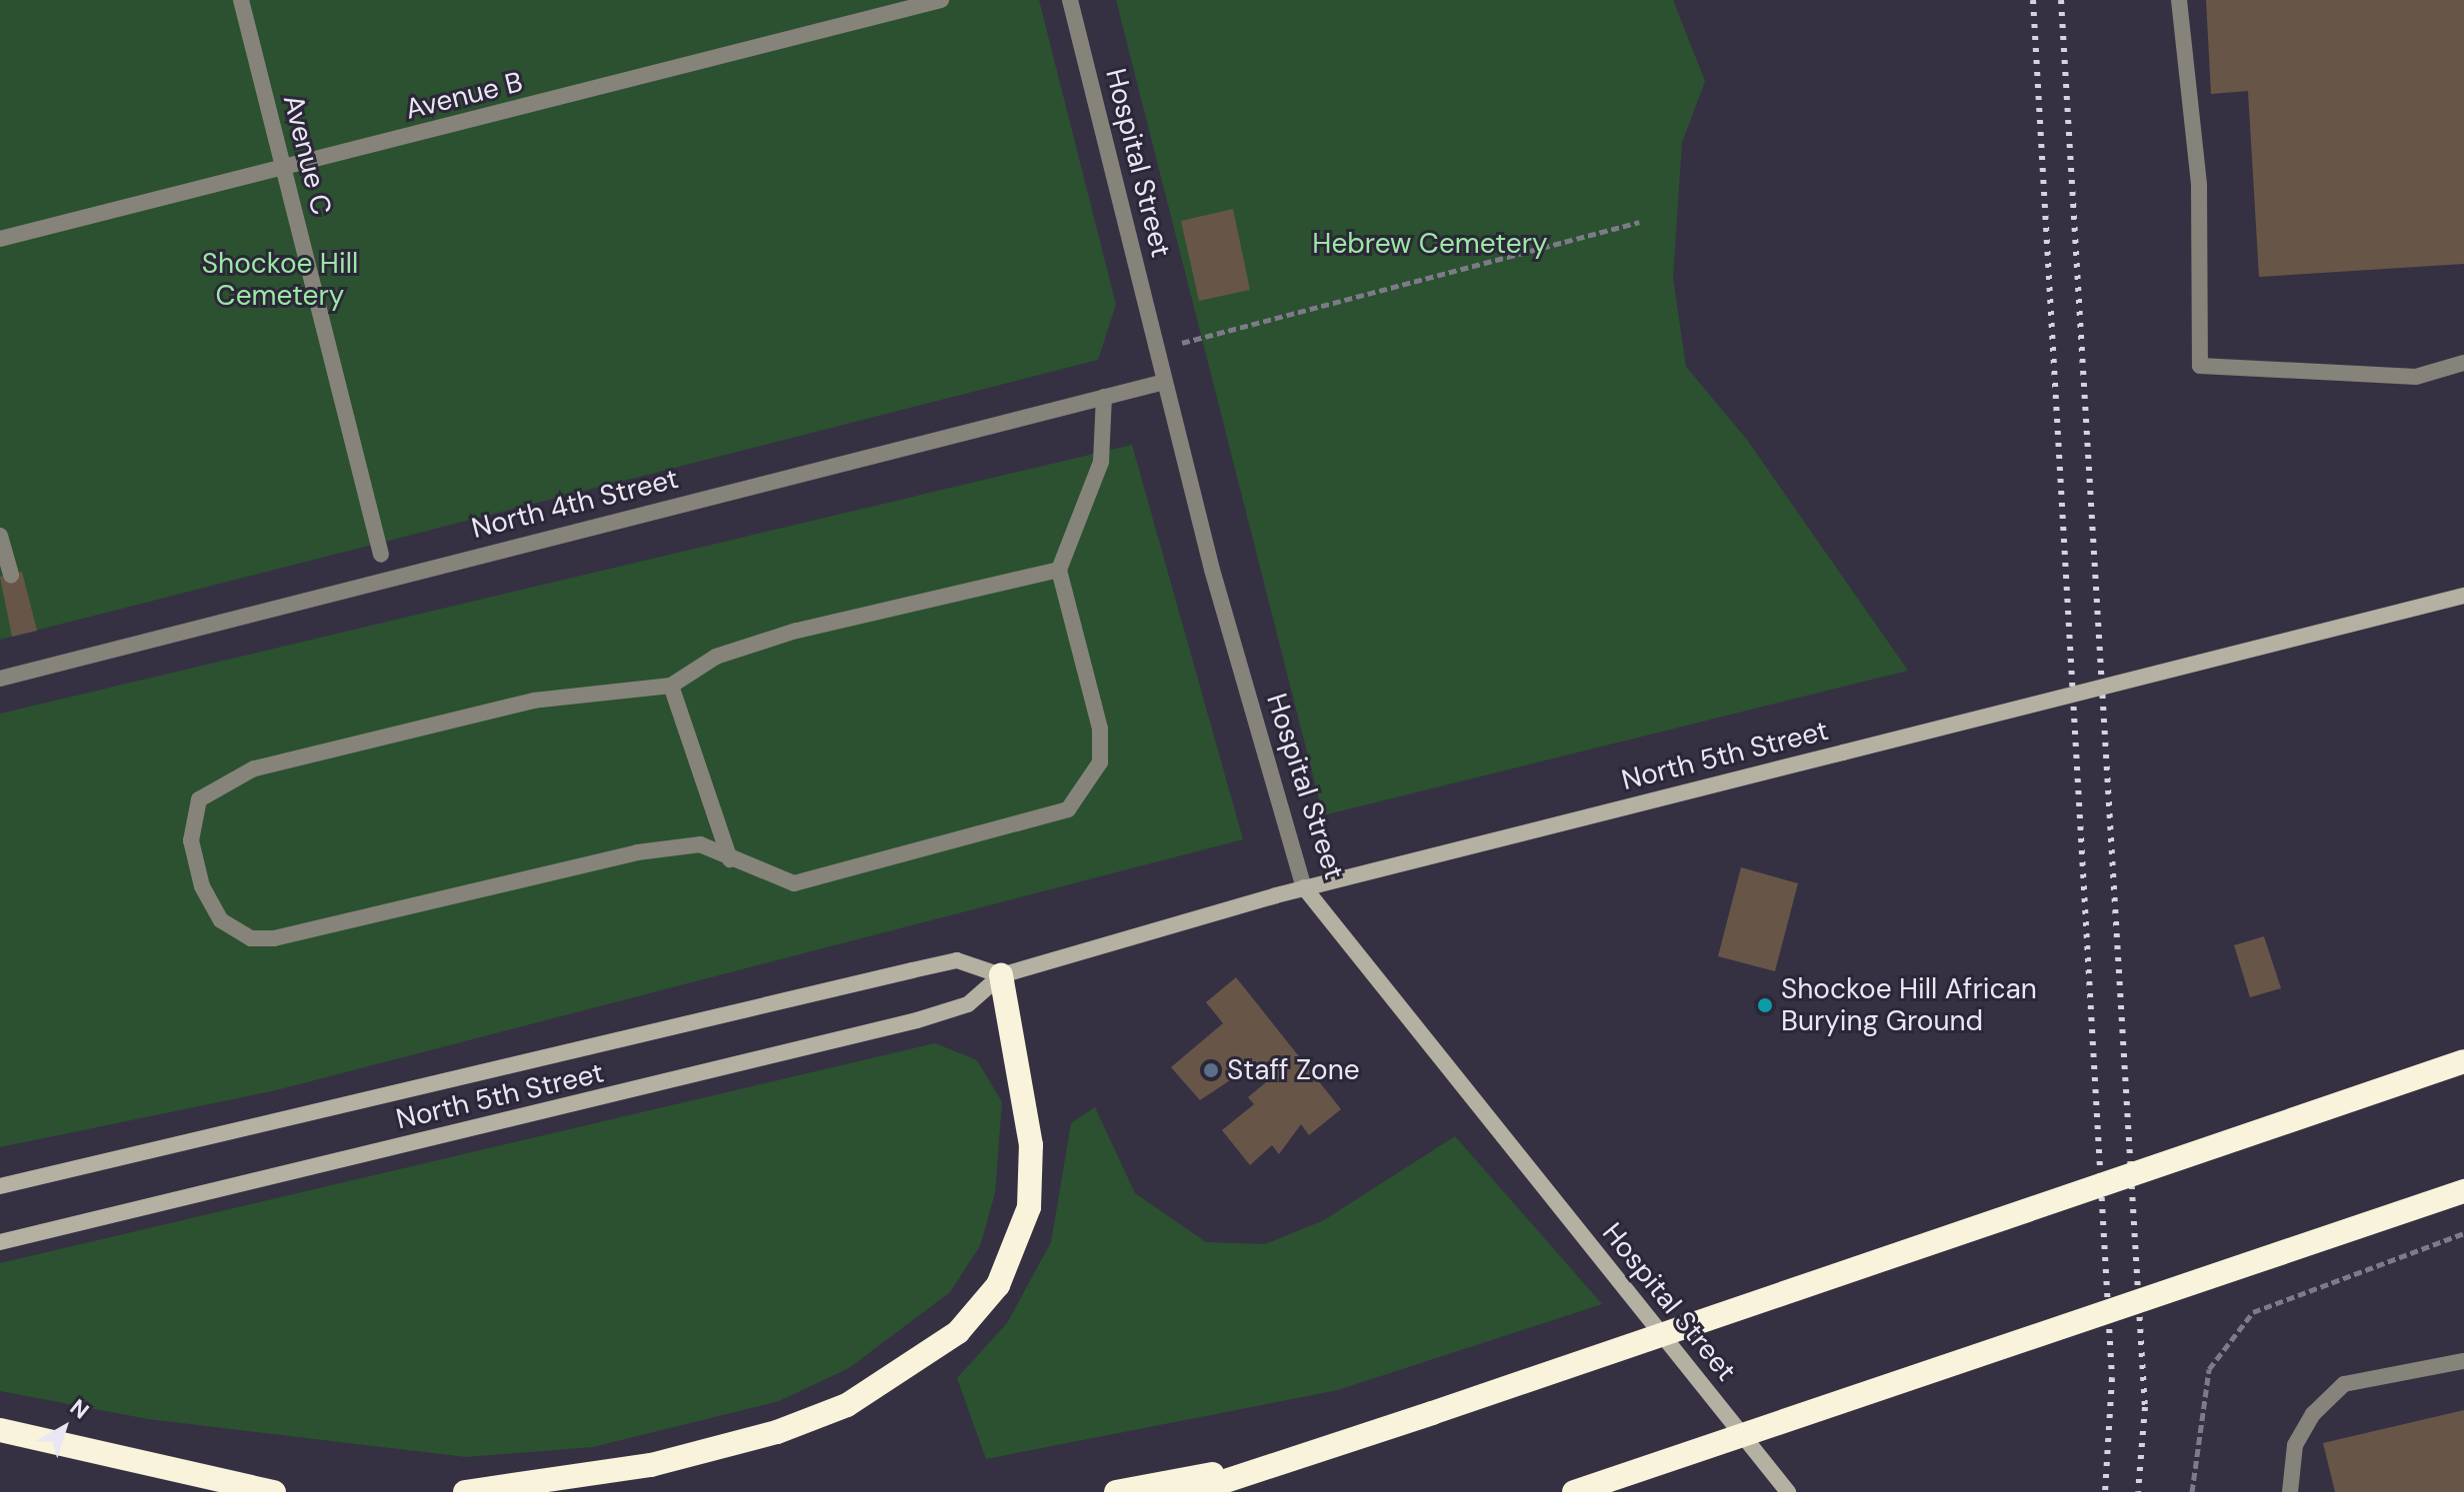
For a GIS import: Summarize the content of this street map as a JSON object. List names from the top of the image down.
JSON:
{
  "streets": {
    "main road": ["Hospital Street", "North 5th Street"],
    "street": ["Avenue B", "Avenue C", "North 4th Street"]
  },
  "crossings": [
    ["Avenue B", "Avenue C"],
    ["Hospital Street", "North 4th Street"],
    ["Hospital Street", "North 5th Street"]
  ],
  "parks": ["Hebrew Cemetery", "Shockoe Hill Cemetery"],
  "places": ["Shockoe Hill African Burying Ground", "Staff Zone"],
  "north": "top right"
}
